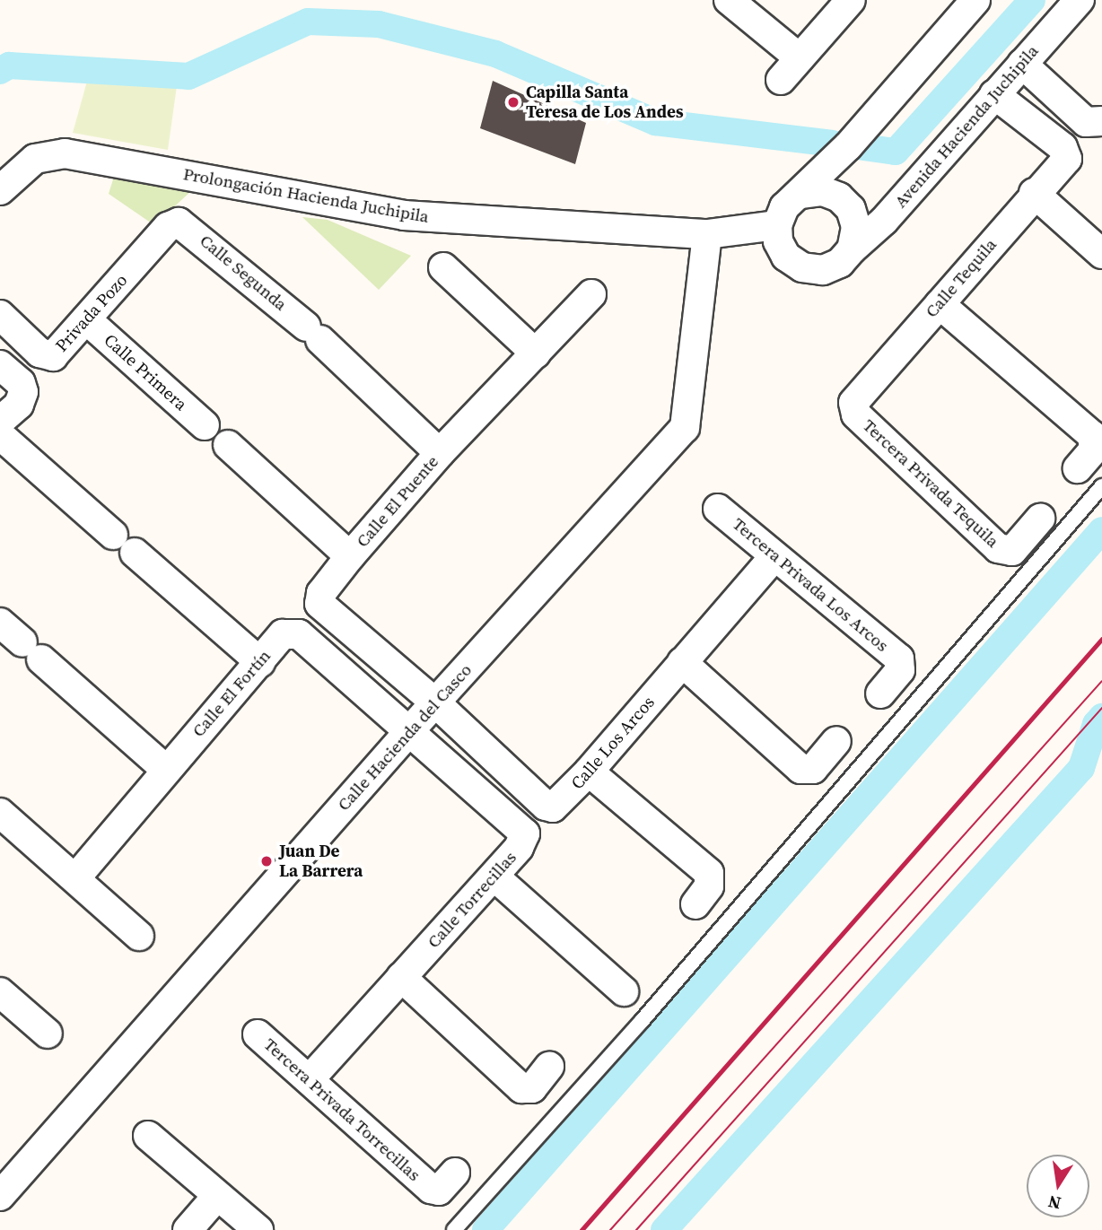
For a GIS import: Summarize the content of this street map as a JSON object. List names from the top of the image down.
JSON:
{
  "streets": {
    "street": [
      "Avenida Hacienda Juchipila",
      "Prolongación Hacienda Juchipila",
      "Calle Segunda",
      "Calle Tequila",
      "Privada Pozo",
      "Calle Primera",
      "Tercera Privada Tequila",
      "Calle El Puente",
      "Tercera Privada Los Arcos",
      "Calle El Fortín",
      "Calle Hacienda del Casco",
      "Calle Los Arcos",
      "Calle Torrecillas",
      "Tercera Privada Torrecillas"
    ]
  },
  "crossings": [
    ["Avenida Hacienda Juchipila", "Prolongación Hacienda Juchipila"],
    ["Avenida Hacienda Juchipila", "Calle Tequila"],
    ["Prolongación Hacienda Juchipila", "Calle Hacienda del Casco"],
    ["Calle Segunda", "Privada Pozo"],
    ["Calle Segunda", "Calle El Puente"],
    ["Calle Tequila", "Tercera Privada Tequila"],
    ["Privada Pozo", "Calle Primera"],
    ["Calle El Puente", "Calle Hacienda del Casco"],
    ["Calle El Puente", "Calle Los Arcos"],
    ["Tercera Privada Los Arcos", "Calle Los Arcos"],
    ["Calle El Fortín", "Calle Hacienda del Casco"],
    ["Calle El Fortín", "Calle Torrecillas"],
    ["Calle Hacienda del Casco", "Calle Los Arcos"],
    ["Calle Hacienda del Casco", "Calle Torrecillas"],
    ["Calle Torrecillas", "Tercera Privada Torrecillas"]
  ],
  "places": ["Capilla Santa Teresa de Los Andes", "Juan De La Barrera"],
  "north": "bottom"
}
